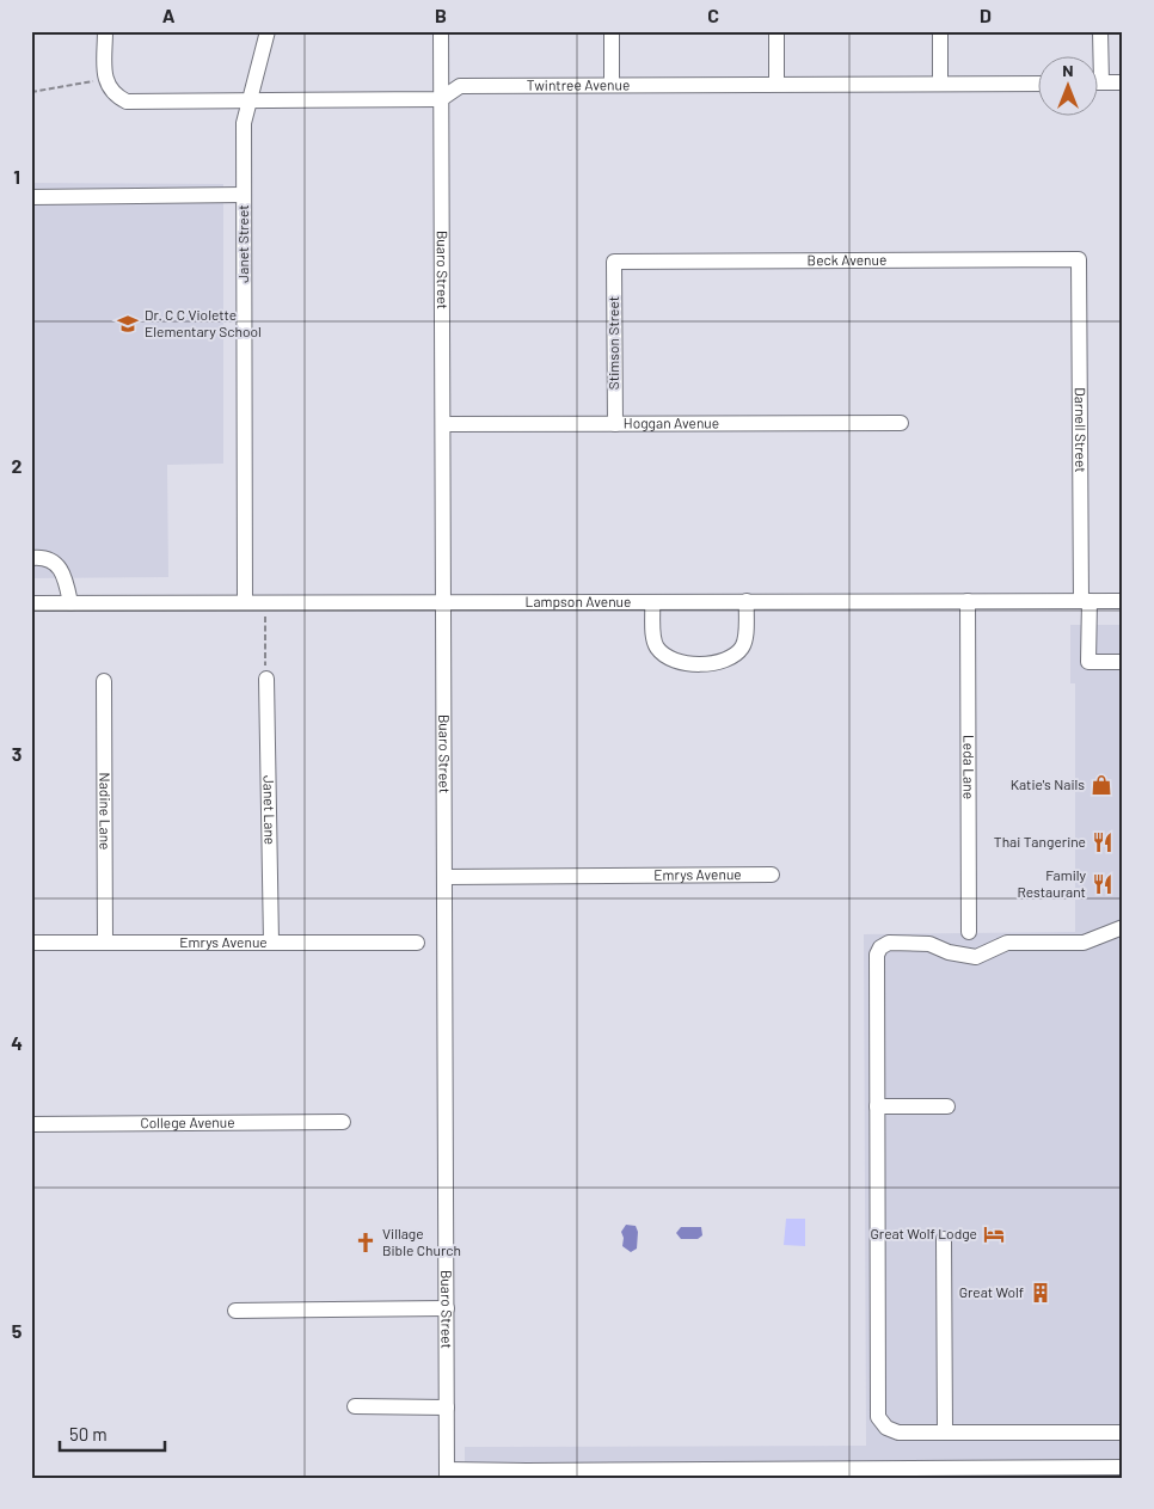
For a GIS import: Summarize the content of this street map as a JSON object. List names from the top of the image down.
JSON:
{
  "streets": {
    "street": [
      "Twintree Avenue",
      "Janet Street",
      "Beck Avenue",
      "Buaro Street",
      "Stimson Street",
      "Hoggan Avenue",
      "Darnell Street",
      "Lampson Avenue",
      "Leda Lane",
      "Janet Lane",
      "Nadine Lane",
      "Emrys Avenue",
      "College Avenue"
    ]
  },
  "crossings": [
    ["Twintree Avenue", "Janet Street"],
    ["Twintree Avenue", "Buaro Street"],
    ["Janet Street", "Lampson Avenue"],
    ["Beck Avenue", "Stimson Street"],
    ["Beck Avenue", "Darnell Street"],
    ["Buaro Street", "Hoggan Avenue"],
    ["Buaro Street", "Lampson Avenue"],
    ["Buaro Street", "Emrys Avenue"],
    ["Stimson Street", "Hoggan Avenue"],
    ["Darnell Street", "Lampson Avenue"],
    ["Lampson Avenue", "Leda Lane"],
    ["Janet Lane", "Emrys Avenue"],
    ["Nadine Lane", "Emrys Avenue"]
  ],
  "places": {
    "school or university": ["Dr. C C Violette Elementary School"],
    "shop": ["Katie's Nails"],
    "restaurant": ["Thai Tangerine", "Family Restaurant"],
    "hotel": ["Great Wolf Lodge"],
    "church": ["Village Bible Church"],
    "building": ["Great Wolf"]
  },
  "scale_bar": "50 m",
  "north": "top",
  "grid": {
    "columns": [
      "A",
      "B",
      "C",
      "D"
    ],
    "rows": [
      "1",
      "2",
      "3",
      "4",
      "5"
    ]
  }
}
